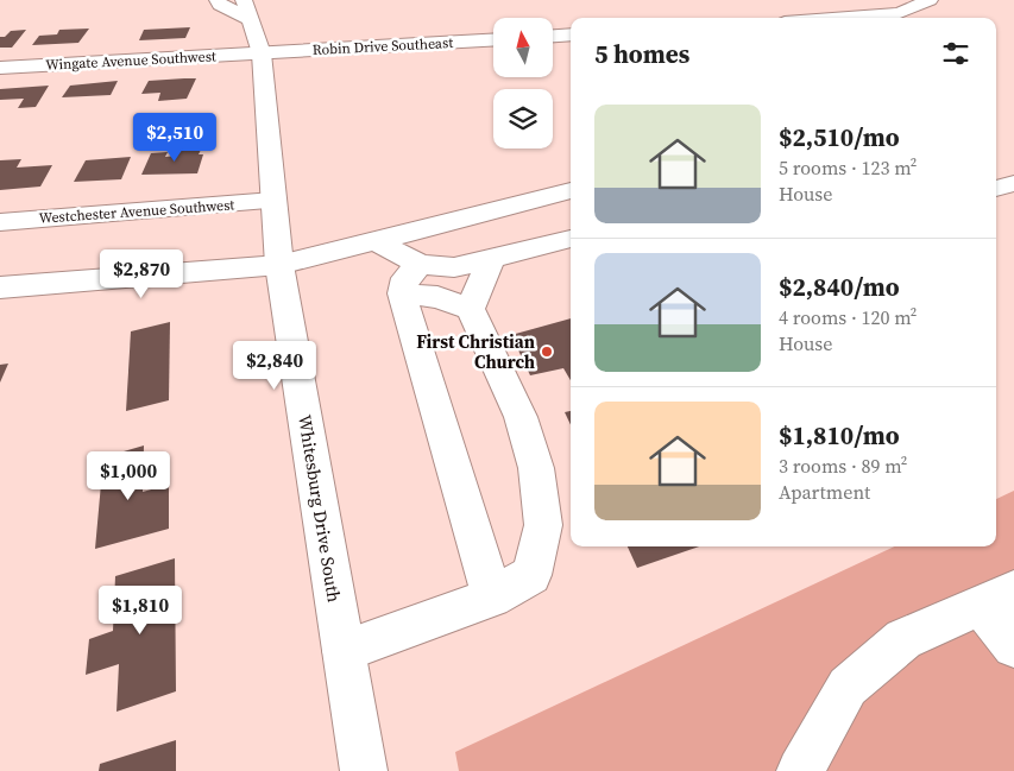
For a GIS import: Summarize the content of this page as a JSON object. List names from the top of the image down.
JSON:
{
  "streets": {
    "street": [
      "Robin Drive Southeast",
      "Wingate Avenue Southwest",
      "Westchester Avenue Southwest",
      "Whitesburg Drive South"
    ]
  },
  "crossings": [
    ["Robin Drive Southeast", "Wingate Avenue Southwest"],
    ["Robin Drive Southeast", "Whitesburg Drive South"],
    ["Wingate Avenue Southwest", "Whitesburg Drive South"],
    ["Westchester Avenue Southwest", "Whitesburg Drive South"]
  ],
  "places": ["First Christian Church"],
  "north": "top",
  "page": {
    "heading": "5 homes",
    "list": [
      {
        "name": "$2,510/mo",
        "note": "5 rooms · 123 m² · House"
      },
      {
        "name": "$2,840/mo",
        "note": "4 rooms · 120 m² · House"
      },
      {
        "name": "$1,810/mo",
        "note": "3 rooms · 89 m² · Apartment"
      }
    ],
    "price": [
      "$2,510",
      "$2,870",
      "$2,840",
      "$1,000",
      "$1,810"
    ]
  }
}
